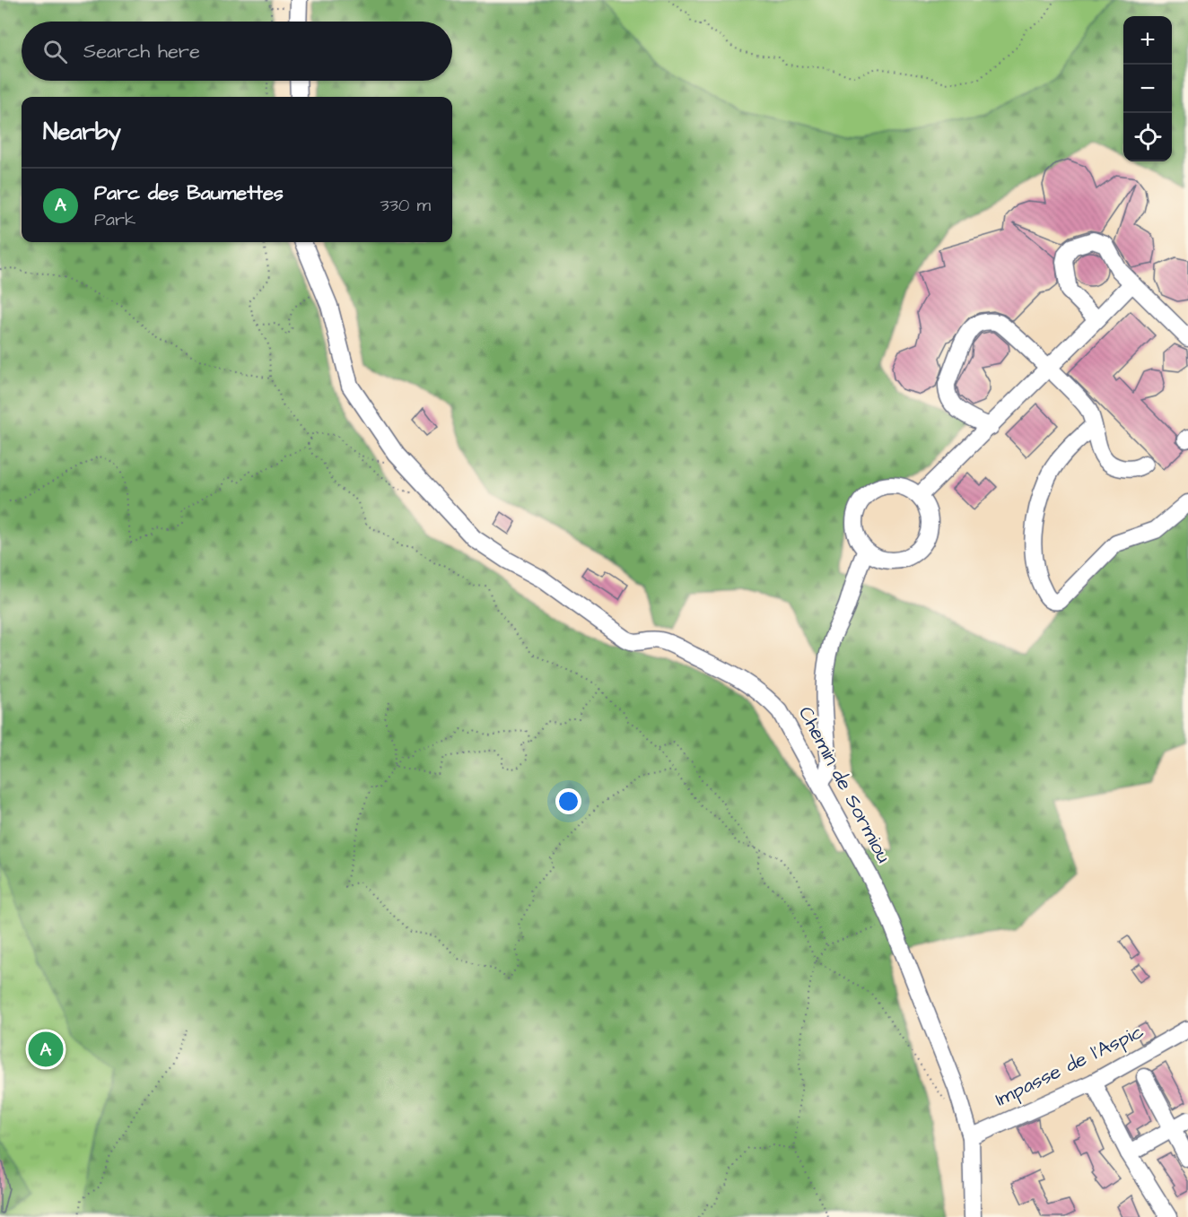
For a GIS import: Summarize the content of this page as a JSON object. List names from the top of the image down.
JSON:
{
  "streets": {
    "street": ["Chemin de Sormiou", "Impasse de l'Aspic"]
  },
  "crossings": [
    ["Chemin de Sormiou", "Impasse de l'Aspic"]
  ],
  "page": {
    "map_buttons": ["+", "−"],
    "search": "Search here",
    "heading": "Nearby",
    "list": [
      {
        "mark": "A",
        "name": "Parc des Baumettes",
        "note": "Park",
        "value": "330 m"
      }
    ],
    "pins": "A"
  }
}
